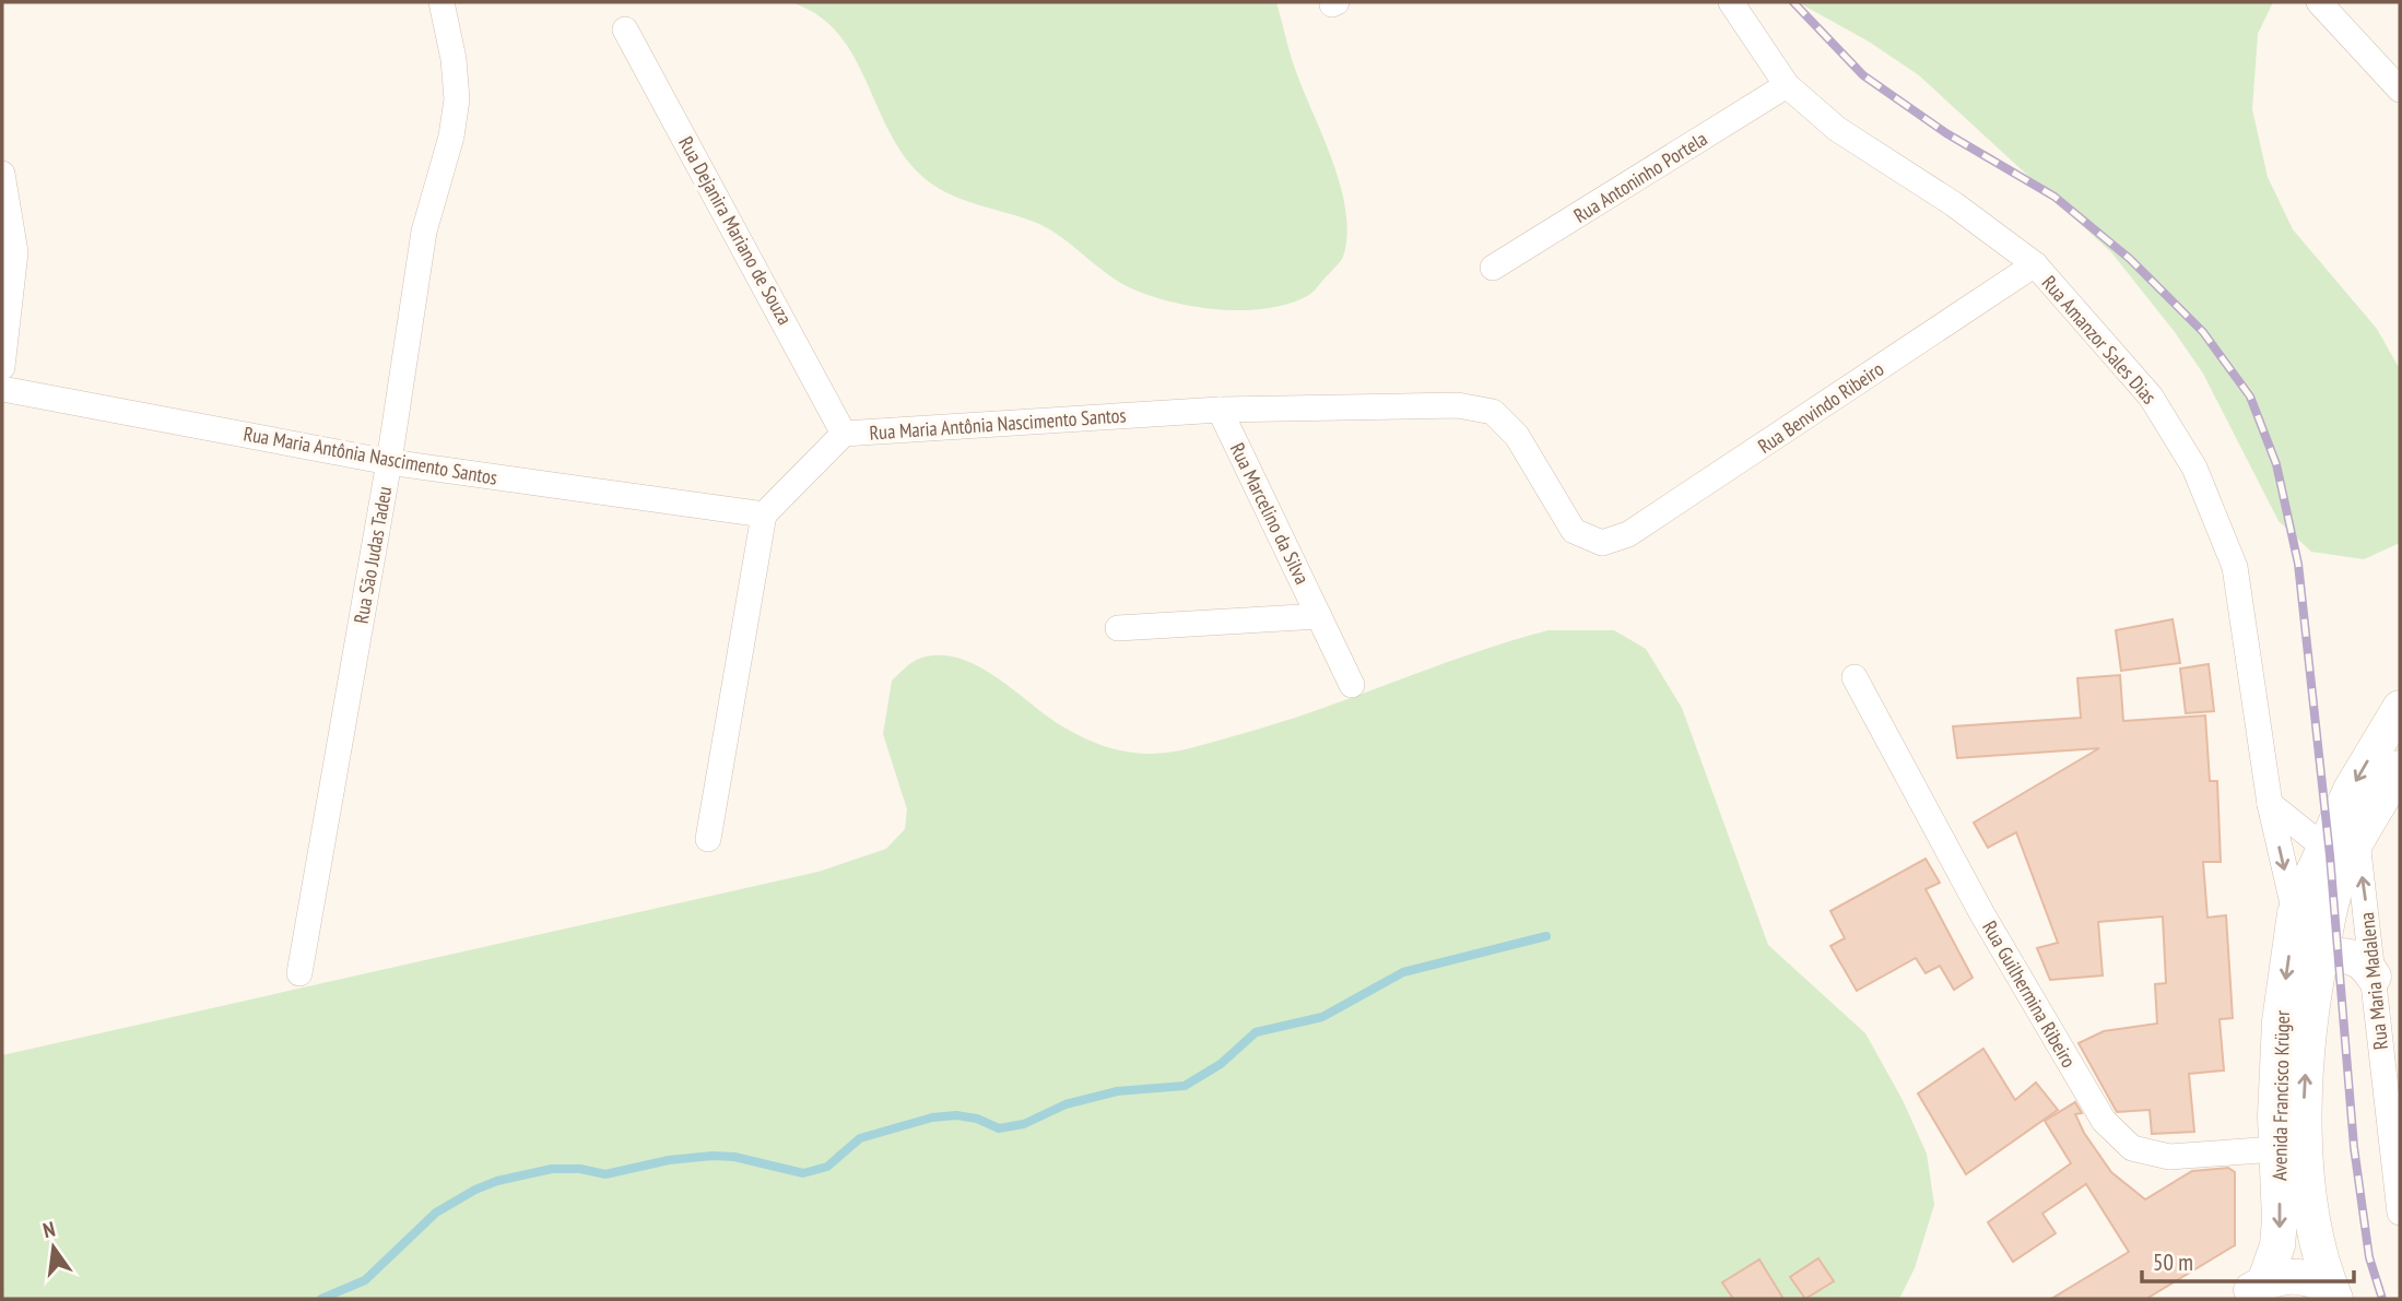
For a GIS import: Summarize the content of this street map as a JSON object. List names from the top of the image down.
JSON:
{
  "streets": {
    "main road": ["Avenida Francisco Krüger"],
    "street": [
      "Rua Antoninho Portela",
      "Rua Dejanira Mariano de Souza",
      "Rua Amanzor Sales Dias",
      "Rua Benvindo Ribeiro",
      "Rua Maria Antônia Nascimento Santos",
      "Rua Marcelino da Silva",
      "Rua São Judas Tadeu",
      "Rua Maria Madalena",
      "Rua Guilhermina Ribeiro"
    ]
  },
  "crossings": [
    ["Rua Antoninho Portela", "Rua Amanzor Sales Dias"],
    ["Rua Dejanira Mariano de Souza", "Rua Maria Antônia Nascimento Santos"],
    ["Rua Amanzor Sales Dias", "Rua Benvindo Ribeiro"],
    ["Rua Amanzor Sales Dias", "Avenida Francisco Krüger"],
    ["Rua Benvindo Ribeiro", "Rua Maria Antônia Nascimento Santos"],
    ["Rua Maria Antônia Nascimento Santos", "Rua Marcelino da Silva"],
    ["Rua Maria Antônia Nascimento Santos", "Rua São Judas Tadeu"],
    ["Rua Maria Madalena", "Avenida Francisco Krüger"],
    ["Rua Guilhermina Ribeiro", "Avenida Francisco Krüger"]
  ],
  "one_way": ["Rua Maria Madalena"],
  "scale_bar": "50 m",
  "north": "top"
}
